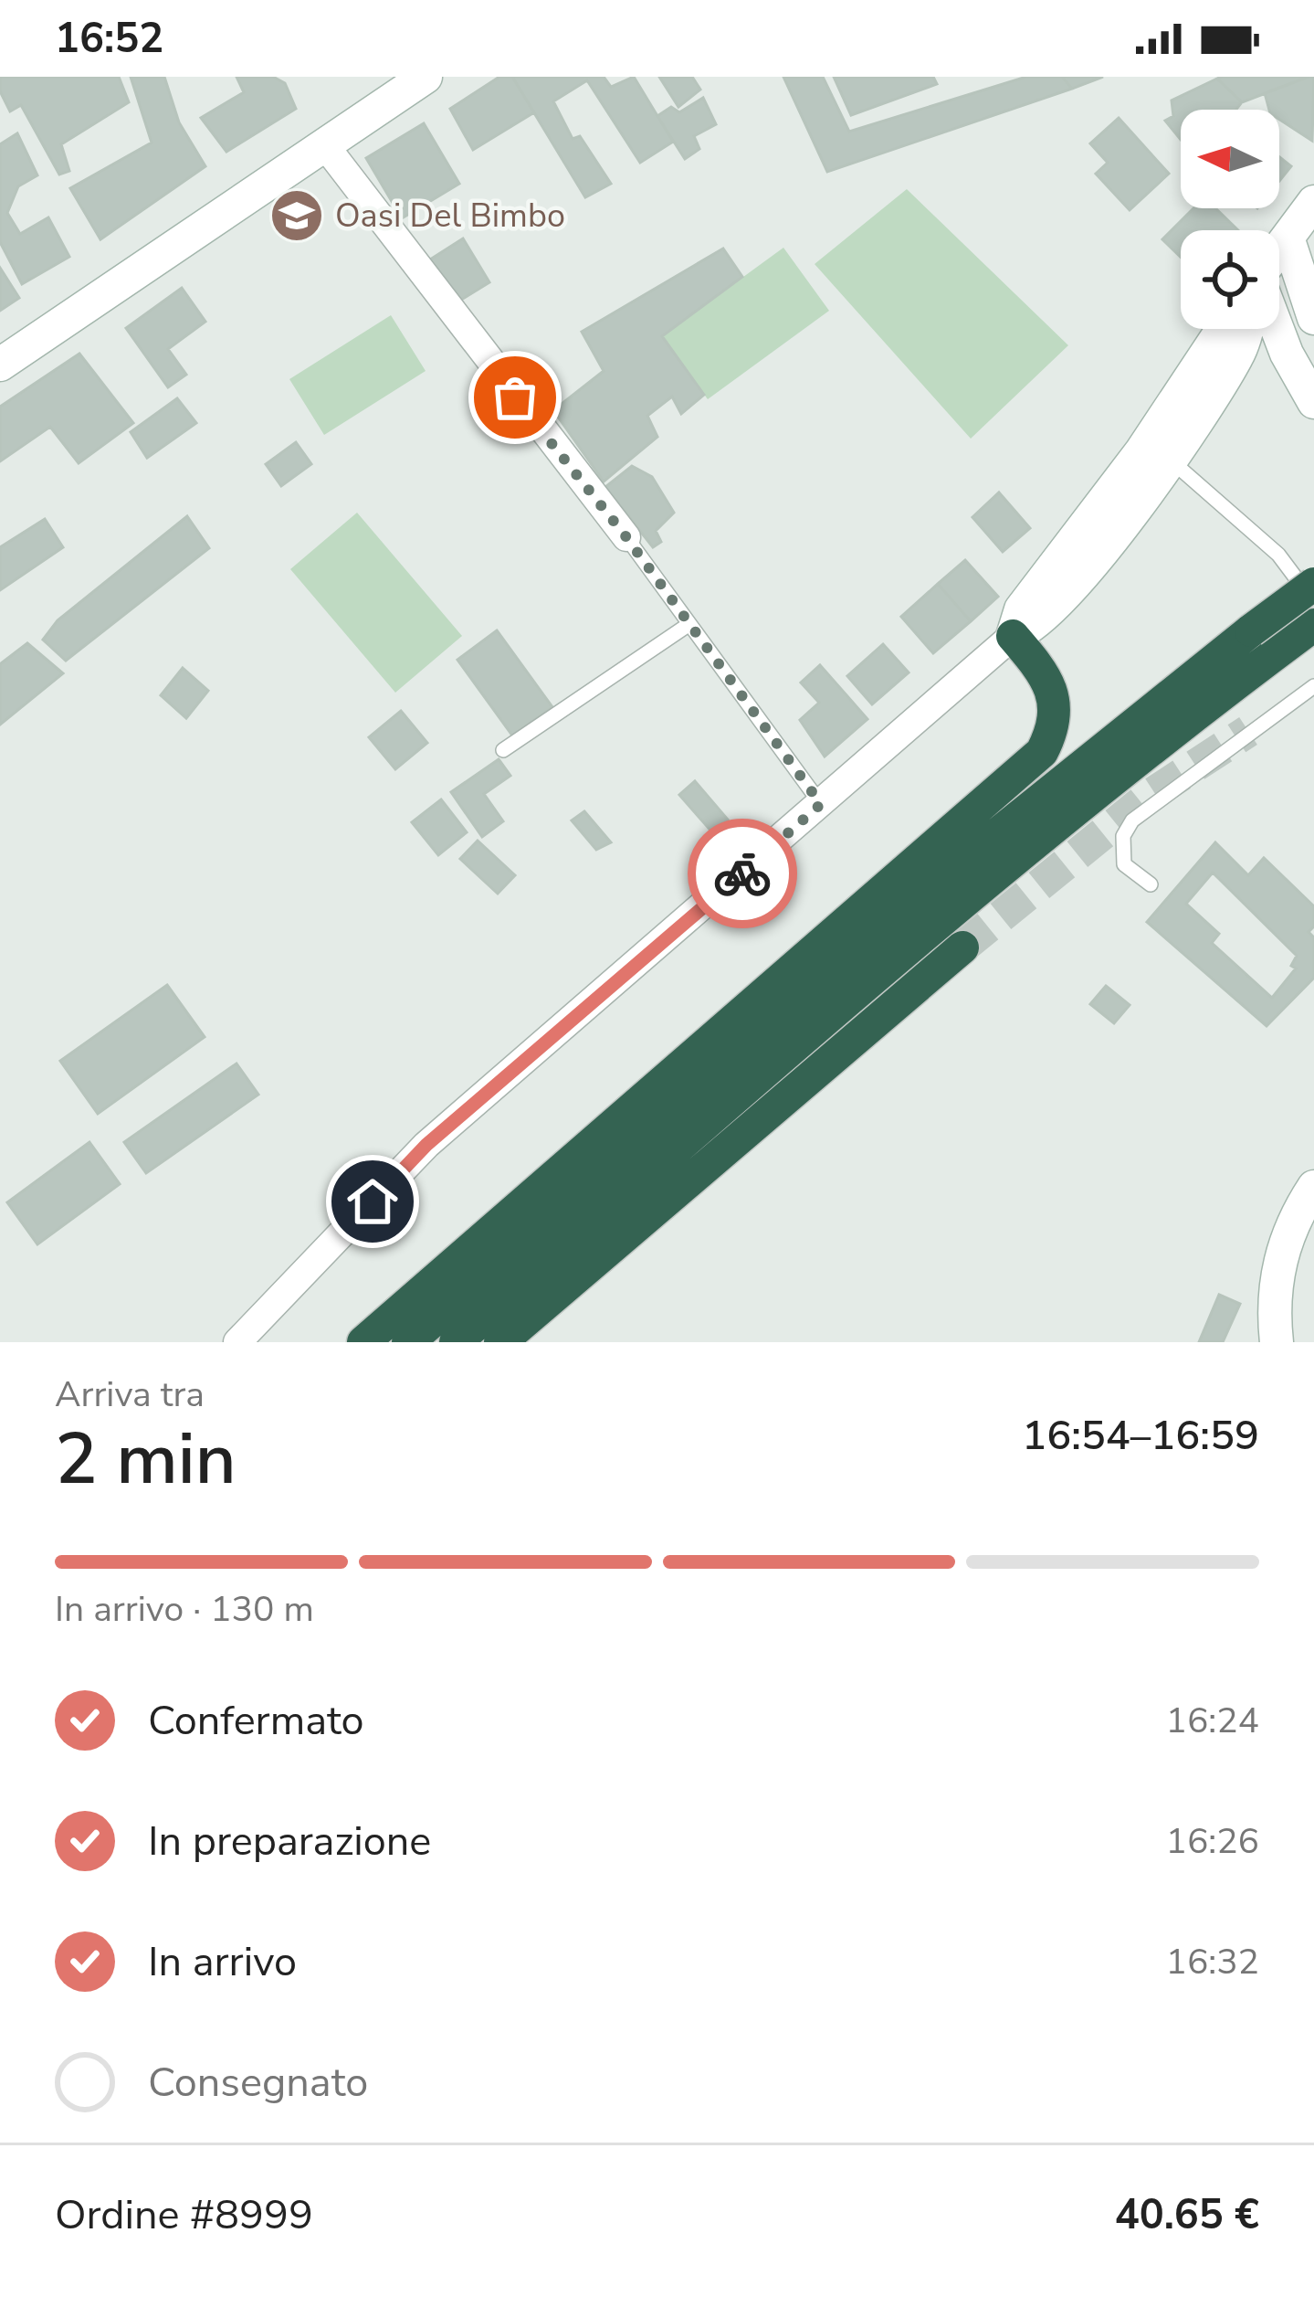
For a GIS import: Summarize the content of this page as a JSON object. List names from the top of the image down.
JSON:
{
  "places": {
    "school or university": ["Oasi Del Bimbo"]
  },
  "north": "left",
  "page": {
    "status": "16:52",
    "heading": ["2 min", "Arriva tra", "16:54–16:59"],
    "panel": ["Ordine #8999", "40.65 €"],
    "bar": "In arrivo · 130 m",
    "list": [
      ["Confermato", "16:24"],
      ["In preparazione", "16:26"],
      ["In arrivo", "16:32"],
      "Consegnato"
    ]
  }
}
